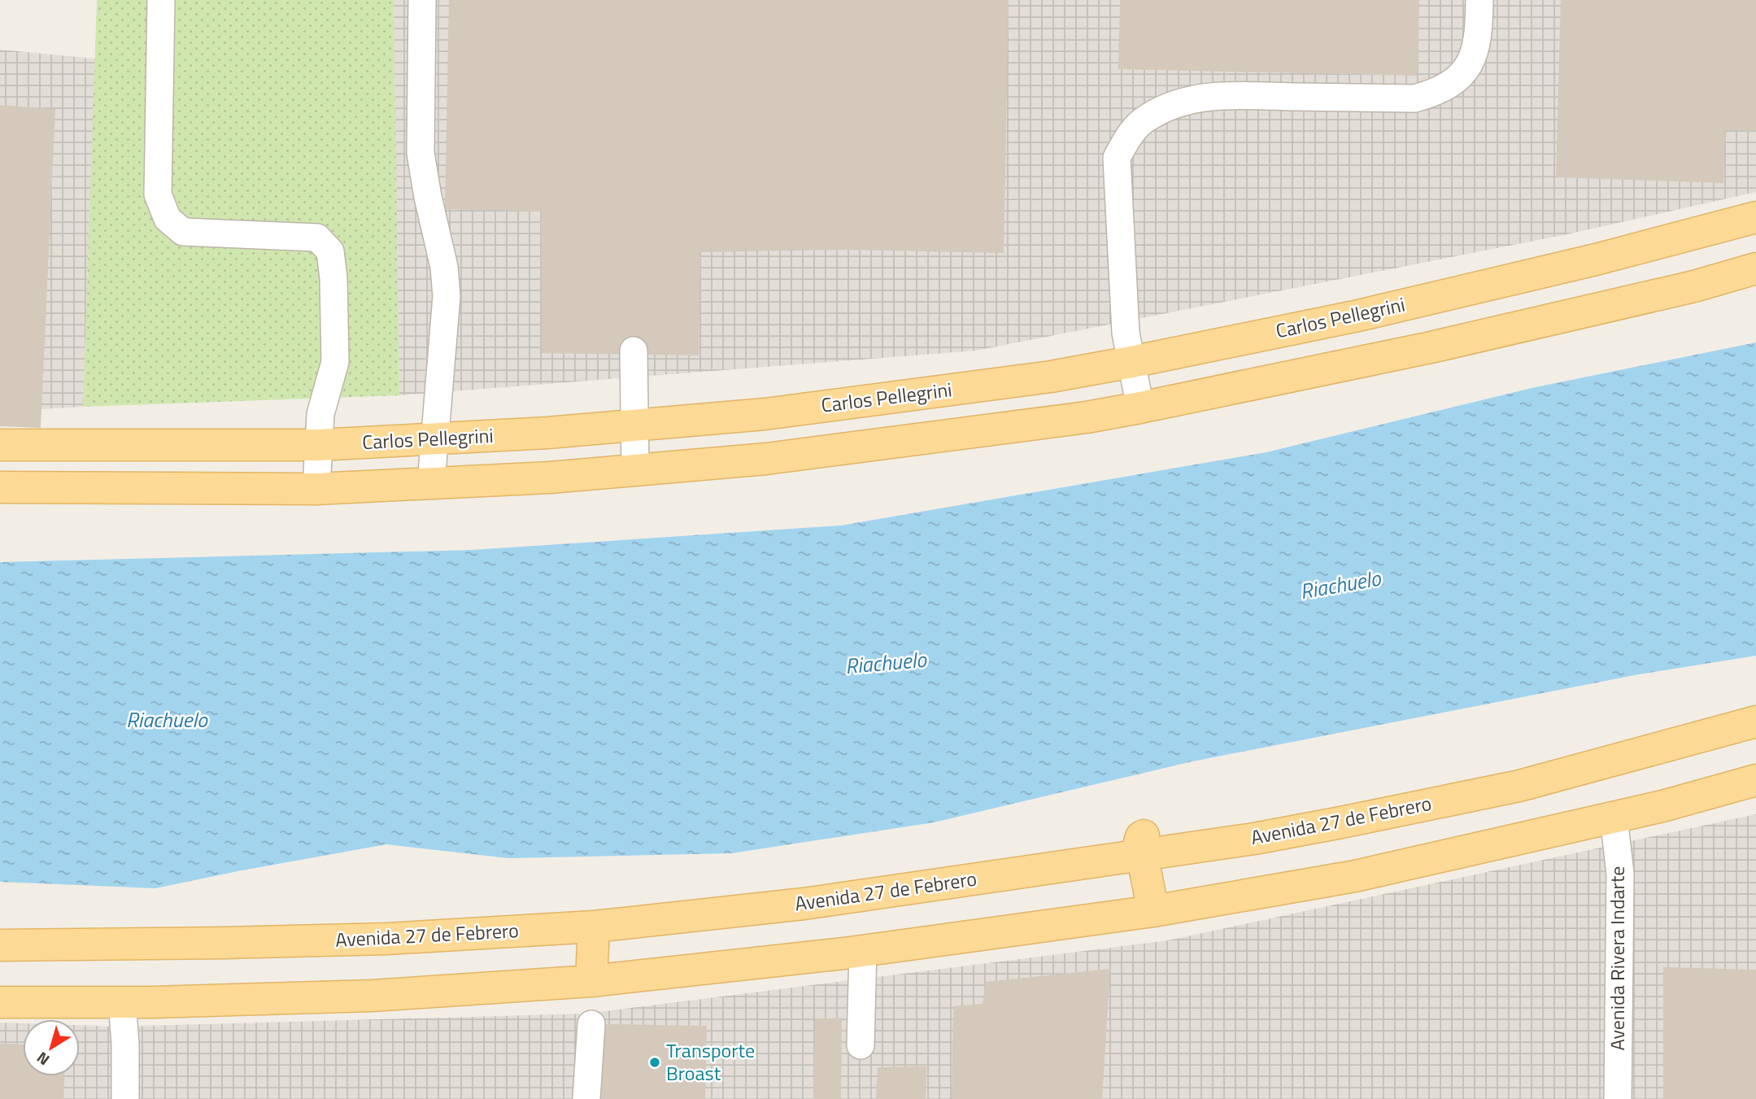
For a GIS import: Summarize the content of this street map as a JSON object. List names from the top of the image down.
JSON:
{
  "streets": {
    "main road": ["Carlos Pellegrini", "Avenida 27 de Febrero"],
    "lane": ["Avenida Rivera Indarte"]
  },
  "water": ["Riachuelo"],
  "places": ["Transporte Broast"],
  "north": "bottom left"
}
